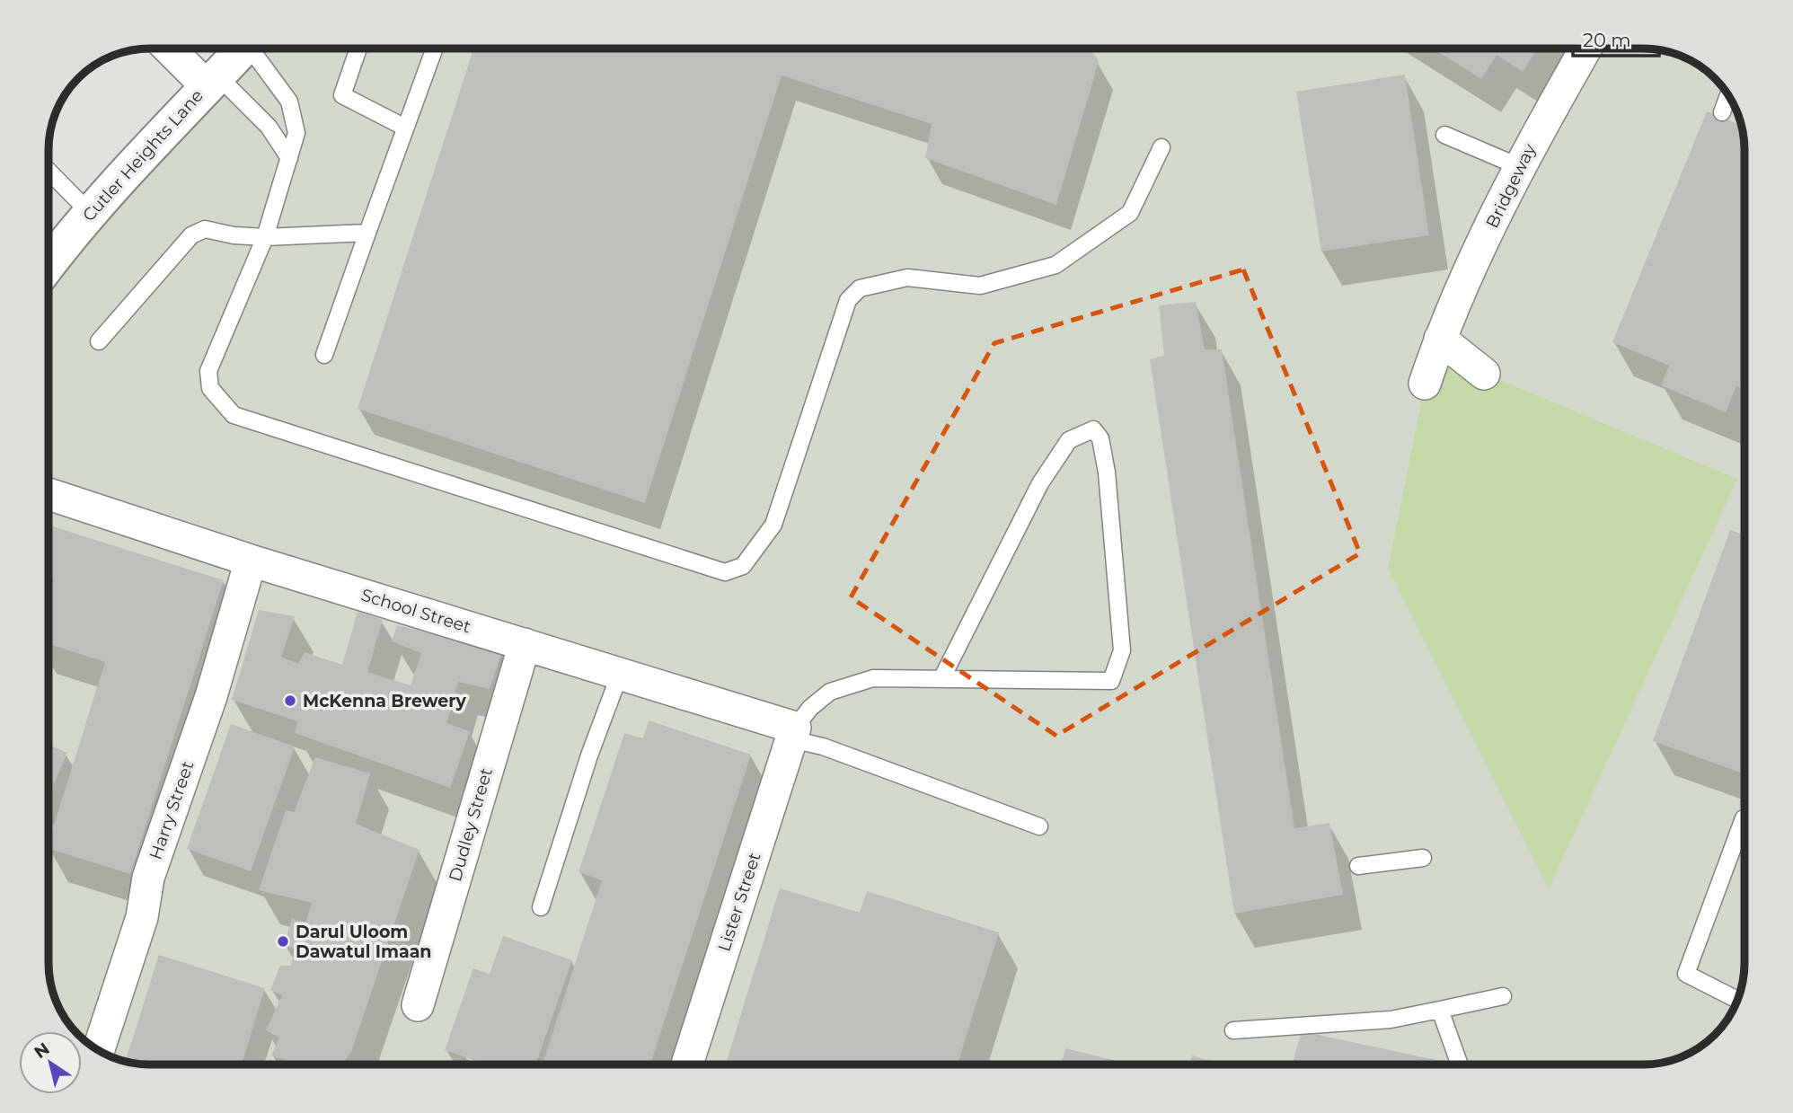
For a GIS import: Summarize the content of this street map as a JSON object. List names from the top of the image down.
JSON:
{
  "streets": {
    "street": [
      "Cutler Heights Lane",
      "Bridgeway",
      "School Street",
      "Harry Street",
      "Dudley Street",
      "Lister Street"
    ]
  },
  "crossings": [
    ["School Street", "Harry Street"],
    ["School Street", "Dudley Street"],
    ["School Street", "Lister Street"]
  ],
  "places": ["McKenna Brewery", "Darul Uloom Dawatul Imaan"],
  "scale_bar": "20 m",
  "north": "top left"
}
